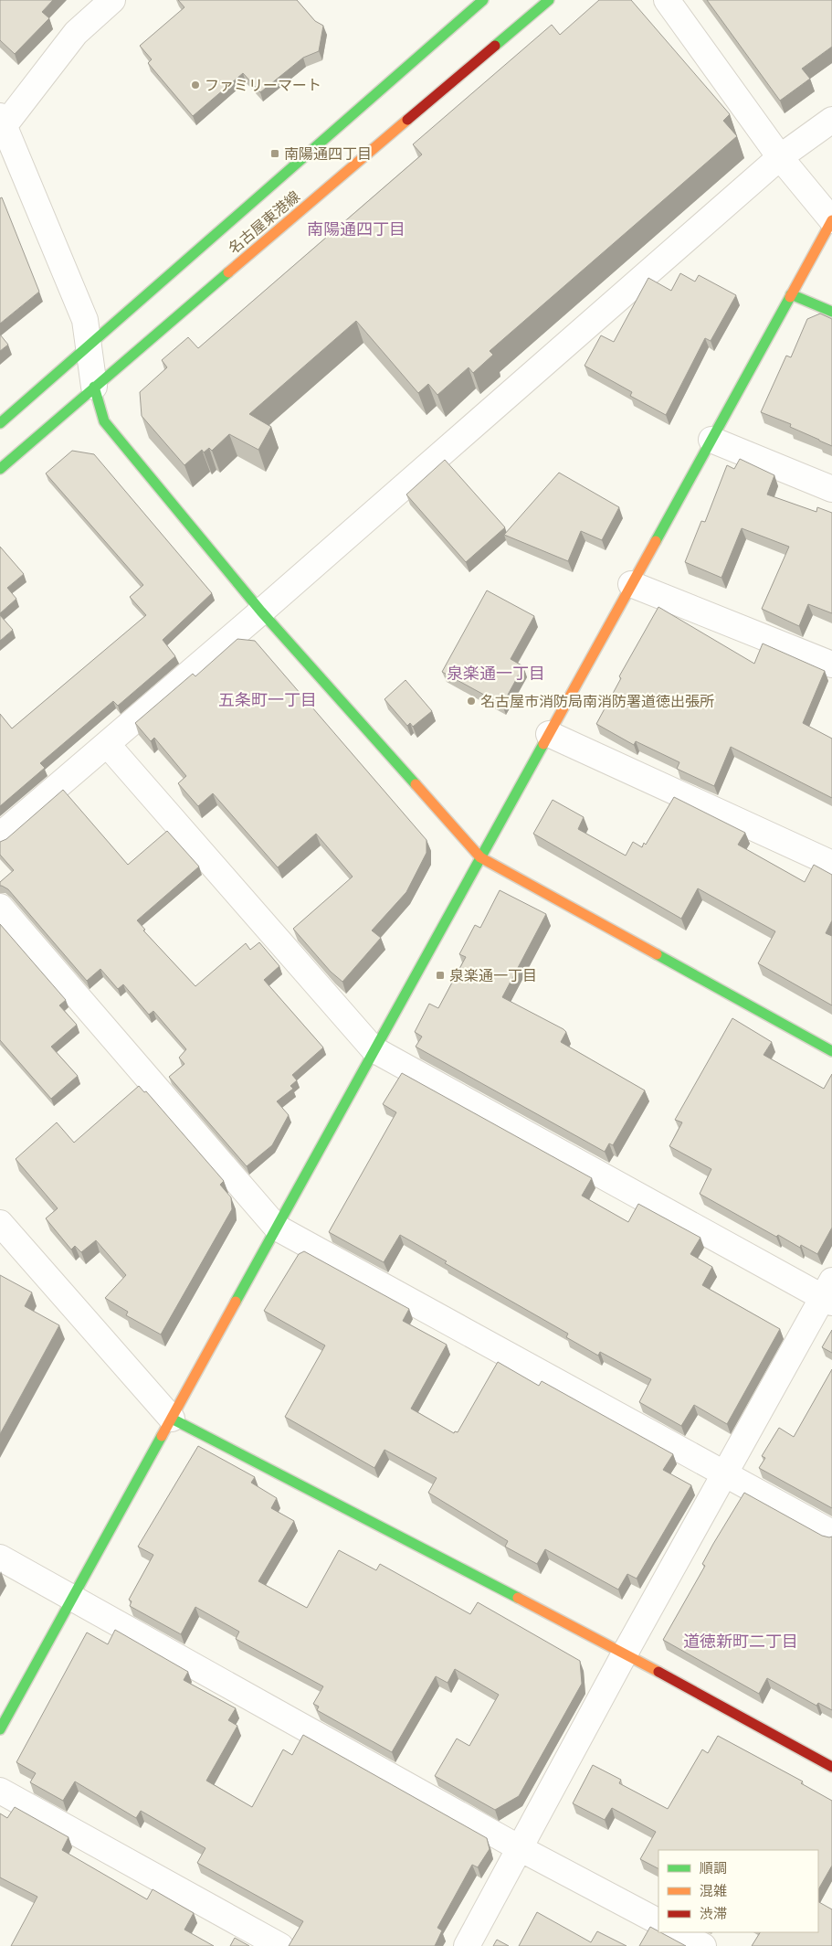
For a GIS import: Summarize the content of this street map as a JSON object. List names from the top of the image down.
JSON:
{
  "streets": {
    "street": ["名古屋東港線"]
  },
  "districts": [
    "南陽通四丁目",
    "泉楽通一丁目",
    "五条町一丁目",
    "道徳新町二丁目"
  ],
  "places": {
    "other": ["ファミリーマート", "名古屋市消防局南消防署道徳出張所"],
    "transit": ["南陽通四丁目", "泉楽通一丁目"]
  },
  "legend": ["順調", "混雑", "渋滞"]
}
